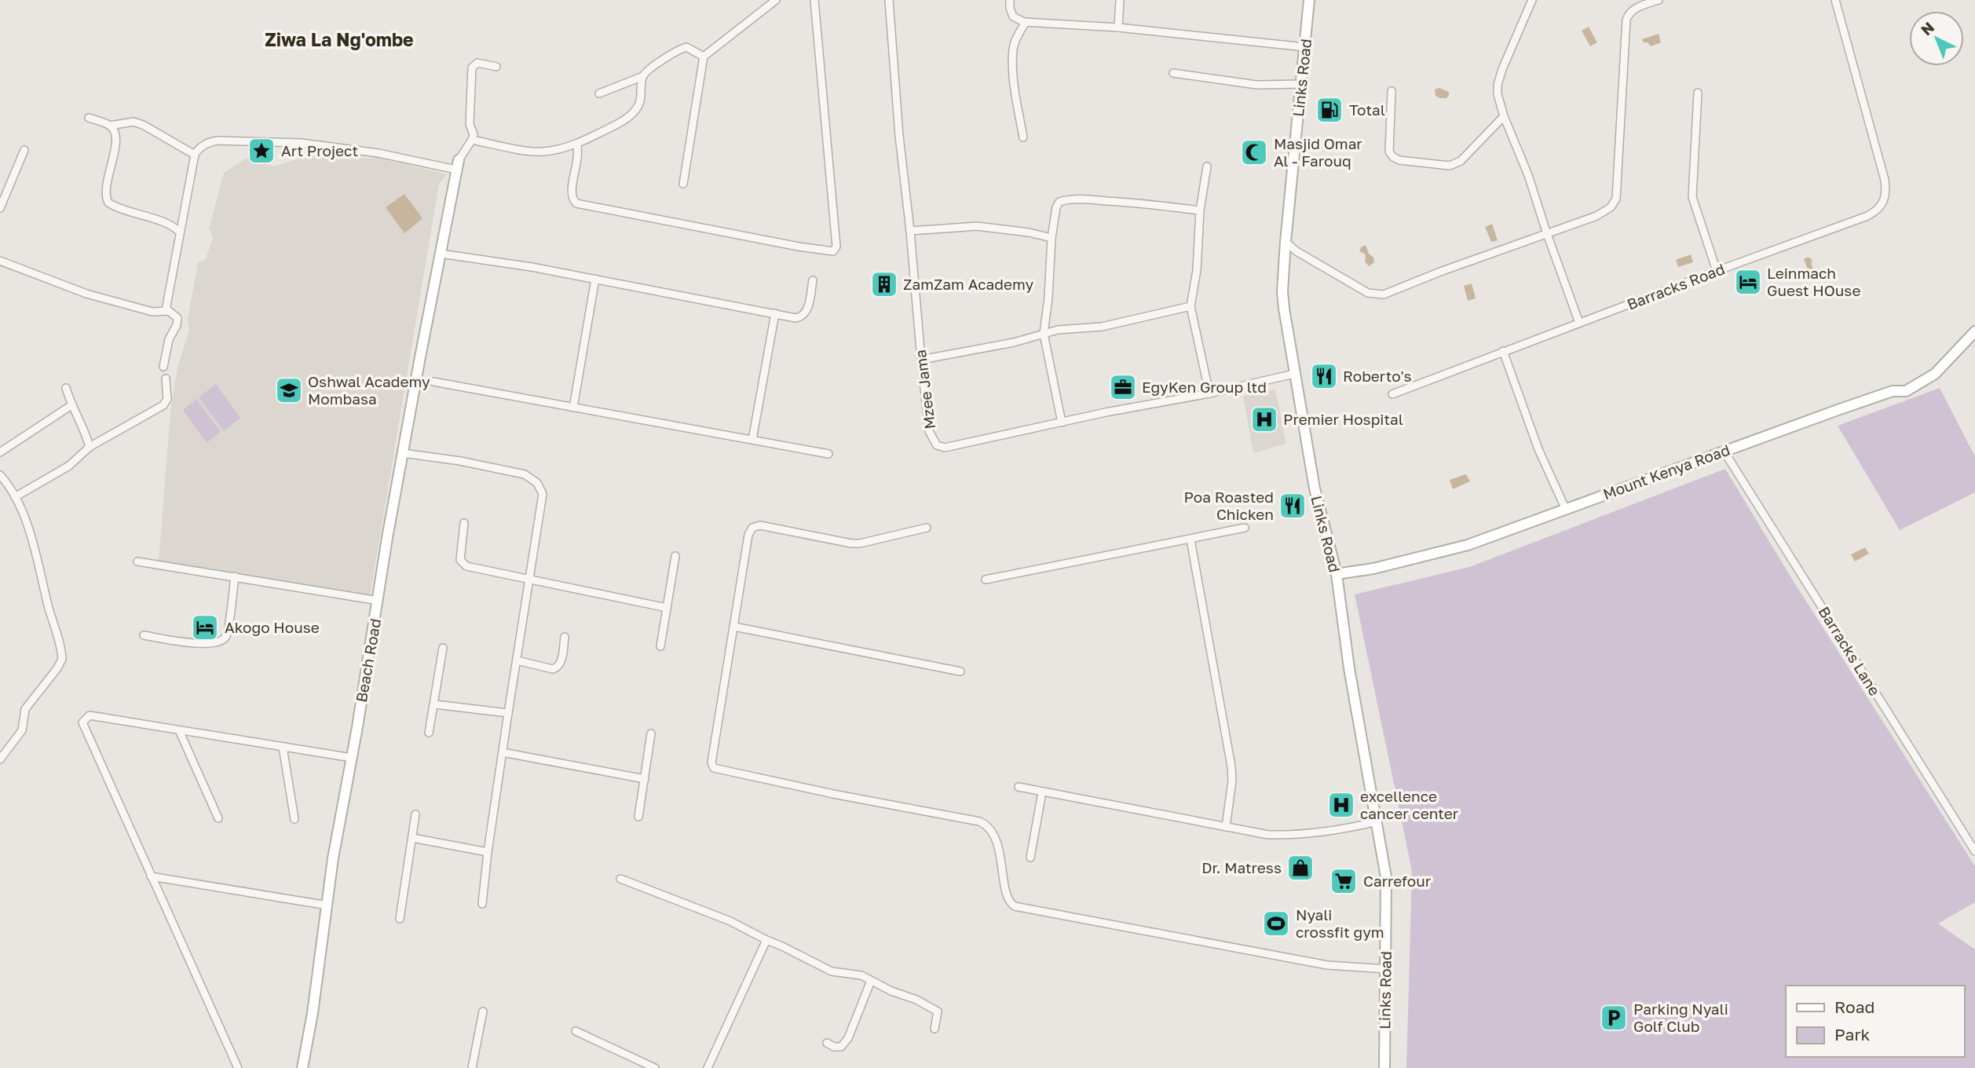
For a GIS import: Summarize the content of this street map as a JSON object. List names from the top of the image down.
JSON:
{
  "streets": {
    "main road": ["Links Road", "Mount Kenya Road", "Beach Road"],
    "street": ["Barracks Road", "Mzee Jama", "Barracks Lane"]
  },
  "crossings": [
    ["Links Road", "Mzee Jama"],
    ["Links Road", "Mount Kenya Road"],
    ["Mount Kenya Road", "Barracks Lane"]
  ],
  "districts": ["Ziwa La Ng'ombe"],
  "places": {
    "fuel station": ["Total"],
    "place": ["Art Project"],
    "mosque": ["Masjid Omar Al - Farouq"],
    "hotel": ["Leinmach Guest HOuse", "Akogo House"],
    "building": ["ZamZam Academy"],
    "restaurant": ["Roberto's", "Poa Roasted Chicken"],
    "office": ["EgyKen Group ltd"],
    "school or university": ["Oshwal Academy Mombasa"],
    "hospital": ["Premier Hospital", "excellence cancer center"],
    "shop": ["Dr. Matress"],
    "supermarket": ["Carrefour"],
    "sports": ["Nyali crossfit gym"],
    "parking": ["Parking Nyali Golf Club"]
  },
  "legend": ["Road", "Park"],
  "north": "top left"
}
